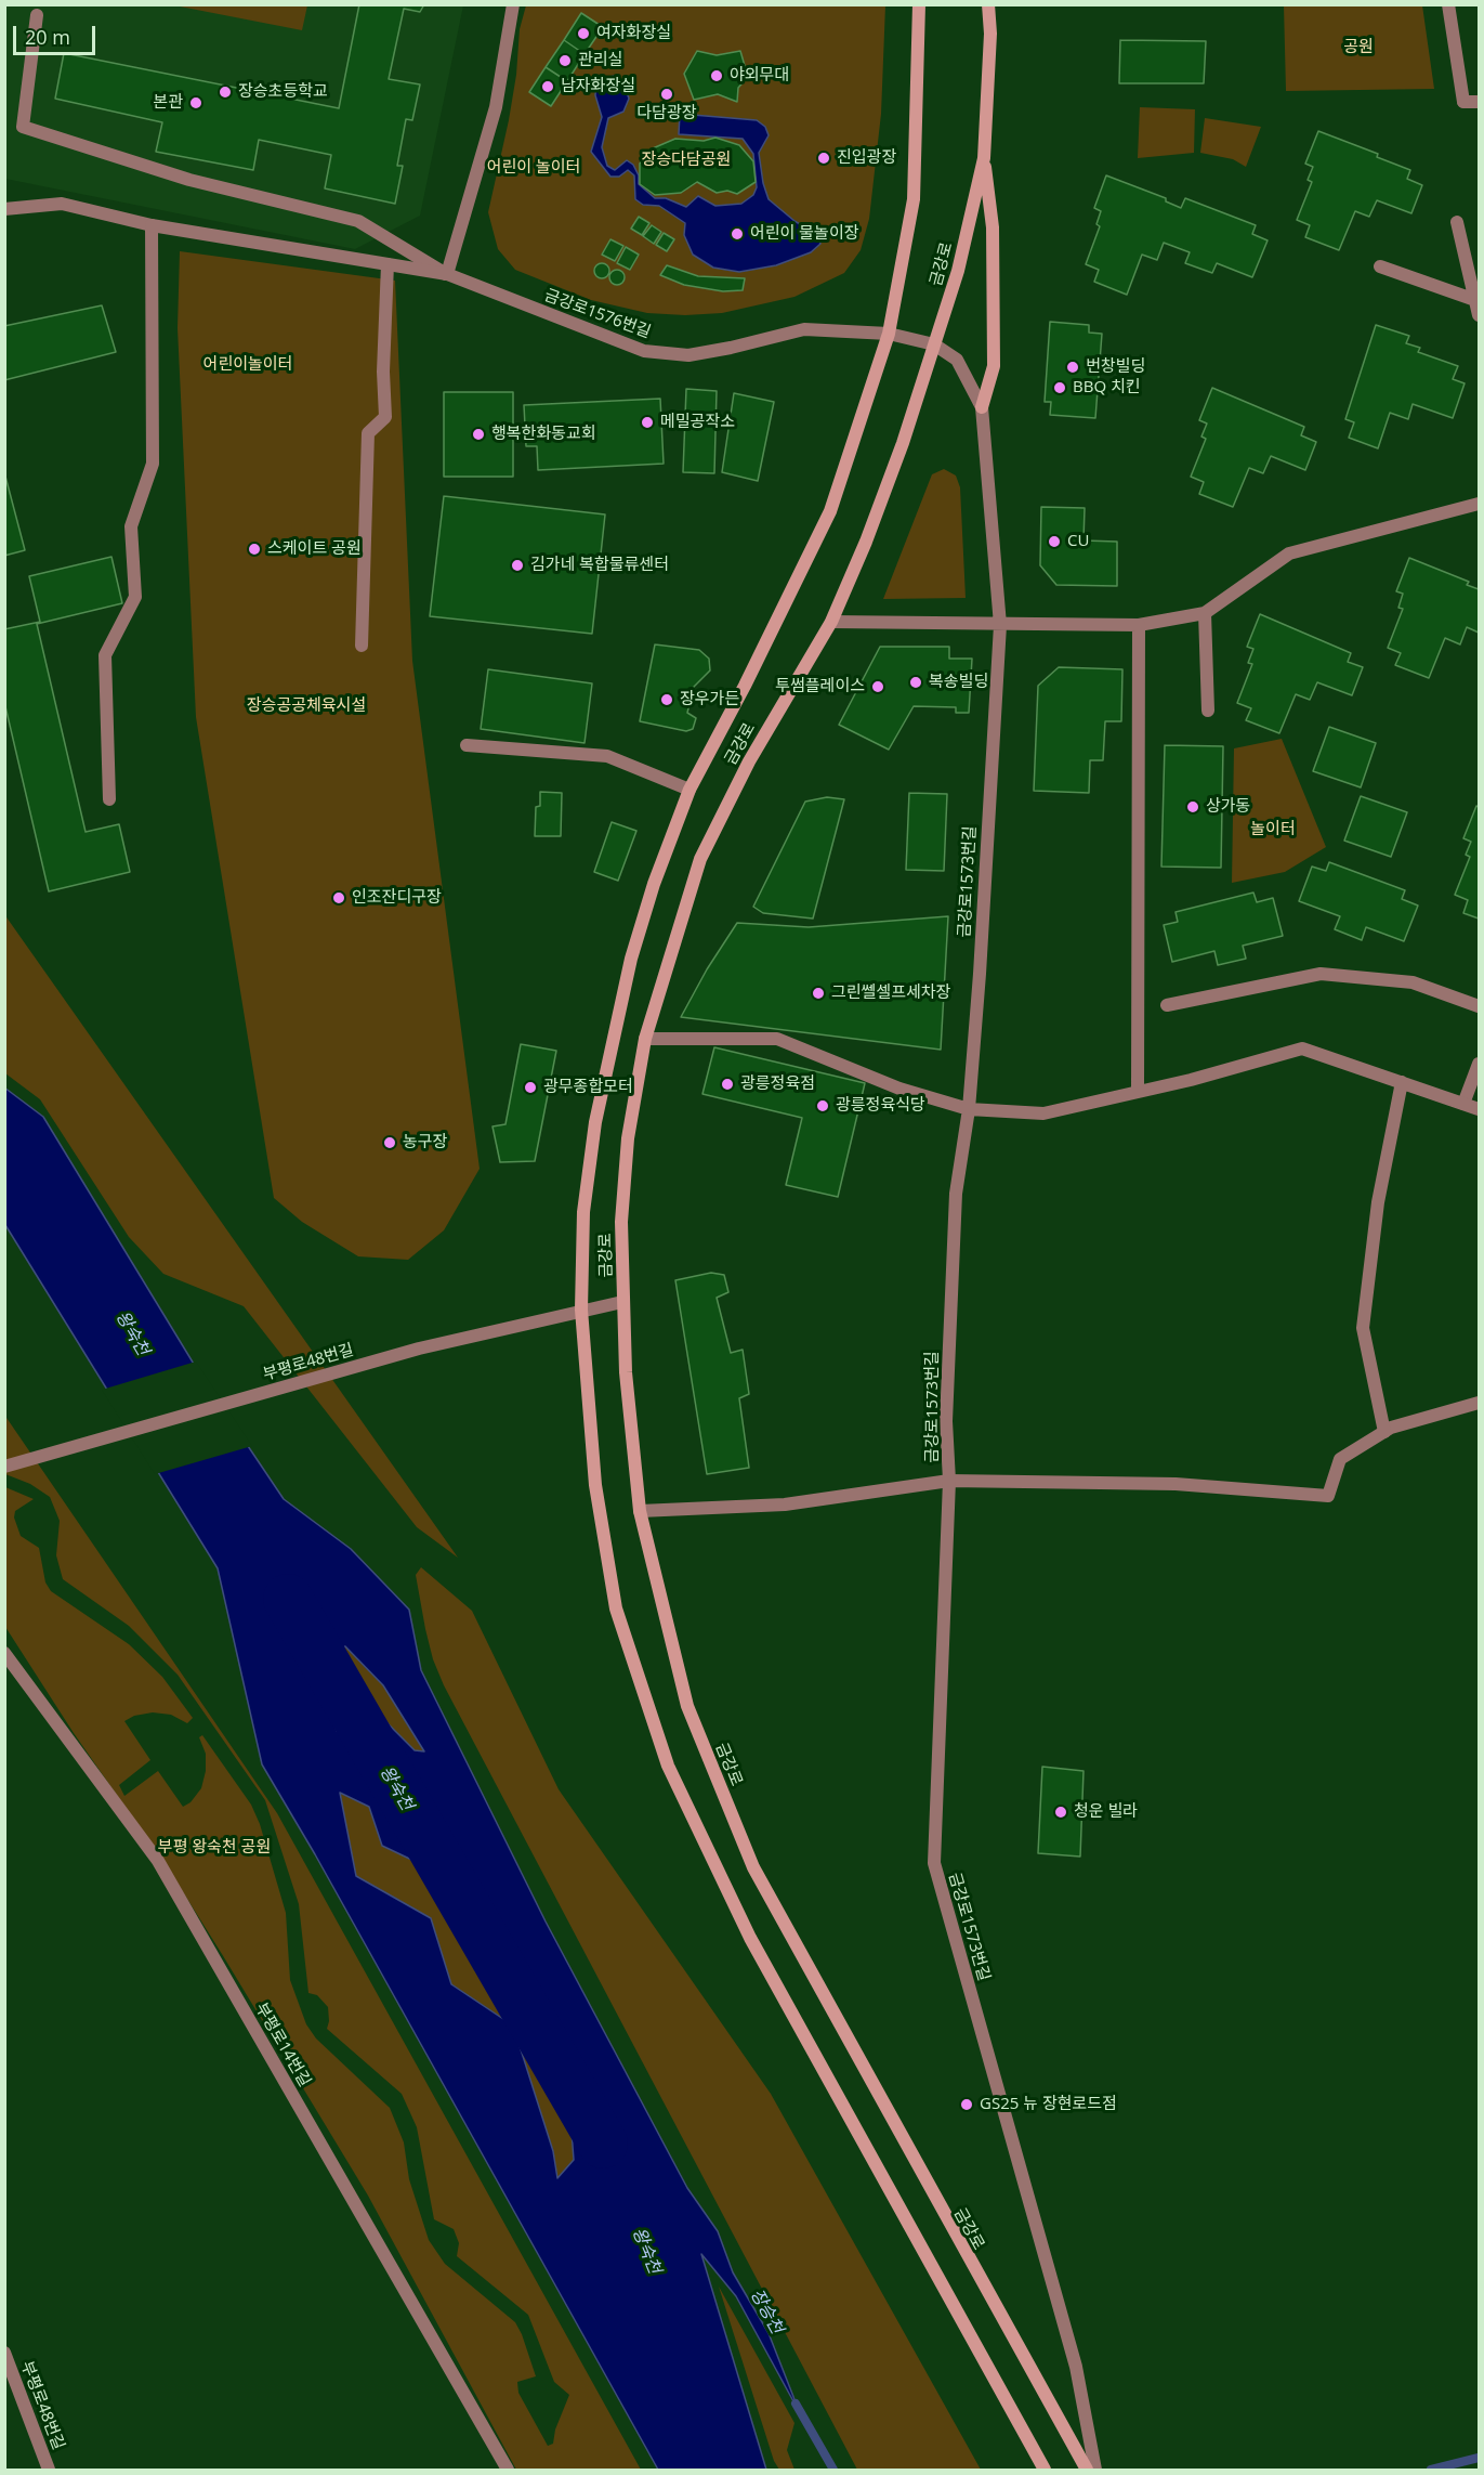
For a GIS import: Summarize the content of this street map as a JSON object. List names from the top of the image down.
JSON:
{
  "streets": {
    "main road": ["금강로"],
    "street": [
      "금강로1576번길",
      "금강로1573번길",
      "부평로48번길",
      "부평로14번길"
    ]
  },
  "crossings": [
    ["금강로", "금강로1576번길"],
    ["금강로", "금강로1573번길"],
    ["금강로", "부평로48번길"],
    ["금강로1576번길", "금강로1573번길"]
  ],
  "water": ["왕숙천", "장승천"],
  "parks": [
    "공원",
    "장승다담공원",
    "어린이 놀이터",
    "어린이놀이터",
    "장승공공체육시설",
    "놀이터",
    "부평 왕숙천 공원"
  ],
  "places": [
    "여자화장실",
    "관리실",
    "야외무대",
    "남자화장실",
    "장승초등학교",
    "다담광장",
    "본관",
    "진입광장",
    "어린이 물놀이장",
    "번창빌딩",
    "BBQ 치킨",
    "메밀공작소",
    "행복한화동교회",
    "CU",
    "스케이트 공원",
    "김가네 복합물류센터",
    "복송빌딩",
    "투썸플레이스",
    "장우가든",
    "상가동",
    "인조잔디구장",
    "그린쎌셀프세차장",
    "광릉정육점",
    "광무종합모터",
    "광릉정육식당",
    "농구장",
    "청운 빌라",
    "GS25 뉴 장현로드점"
  ],
  "scale_bar": "20 m"
}
